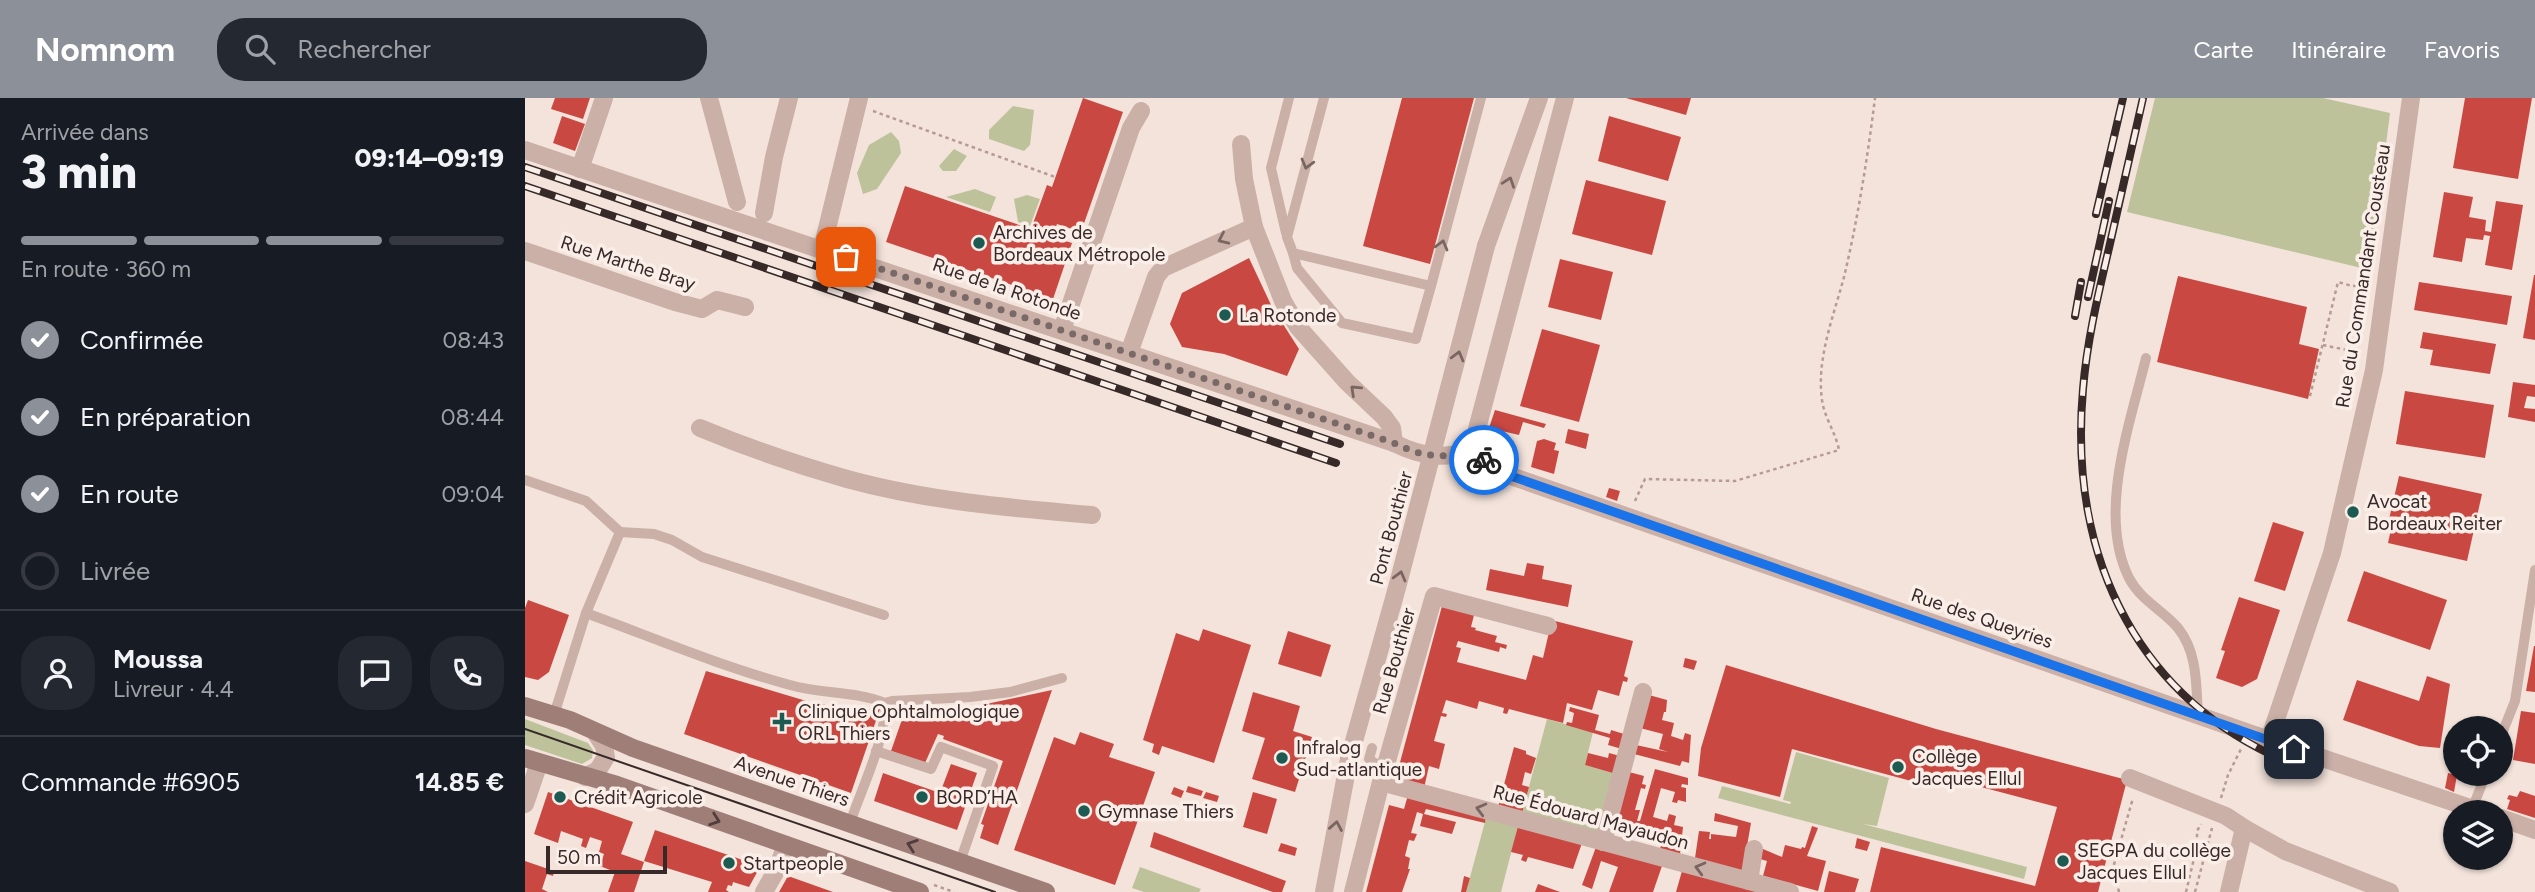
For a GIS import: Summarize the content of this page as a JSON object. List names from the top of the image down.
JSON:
{
  "streets": {
    "street": [
      "Rue Marthe Bray",
      "Rue du Commandant Cousteau",
      "Rue de la Rotonde",
      "Pont Bouthier",
      "Rue des Queyries",
      "Rue Bouthier",
      "Avenue Thiers",
      "Rue Édouard Mayaudon"
    ]
  },
  "crossings": [
    ["Rue du Commandant Cousteau", "Rue des Queyries"],
    ["Rue de la Rotonde", "Rue des Queyries"],
    ["Rue Bouthier", "Rue Édouard Mayaudon"]
  ],
  "one_way": ["Rue Édouard Mayaudon"],
  "places": {
    "other": [
      "Archives de Bordeaux Métropole",
      "La Rotonde",
      "Avocat Bordeaux Reiter",
      "Infralog Sud-atlantique",
      "Collège Jacques Ellul",
      "Crédit Agricole",
      "BORD’HA",
      "Gymnase Thiers",
      "SEGPA du collège Jacques Ellul",
      "Startpeople"
    ],
    "health": ["Clinique Ophtalmologique ORL Thiers"]
  },
  "scale_bar": "50 m",
  "page": {
    "header": "Nomnom",
    "search": "Rechercher",
    "nav": ["Carte", "Itinéraire", "Favoris"],
    "heading": ["3 min", "Arrivée dans", "09:14–09:19"],
    "panel": [
      "Moussa",
      "Livreur · 4.4",
      "Commande #6905",
      "14.85 €"
    ],
    "bar": "En route · 360 m",
    "list": [
      ["Confirmée", "08:43"],
      ["En préparation", "08:44"],
      ["En route", "09:04"],
      "Livrée"
    ],
    "scale": "50 m"
  }
}
